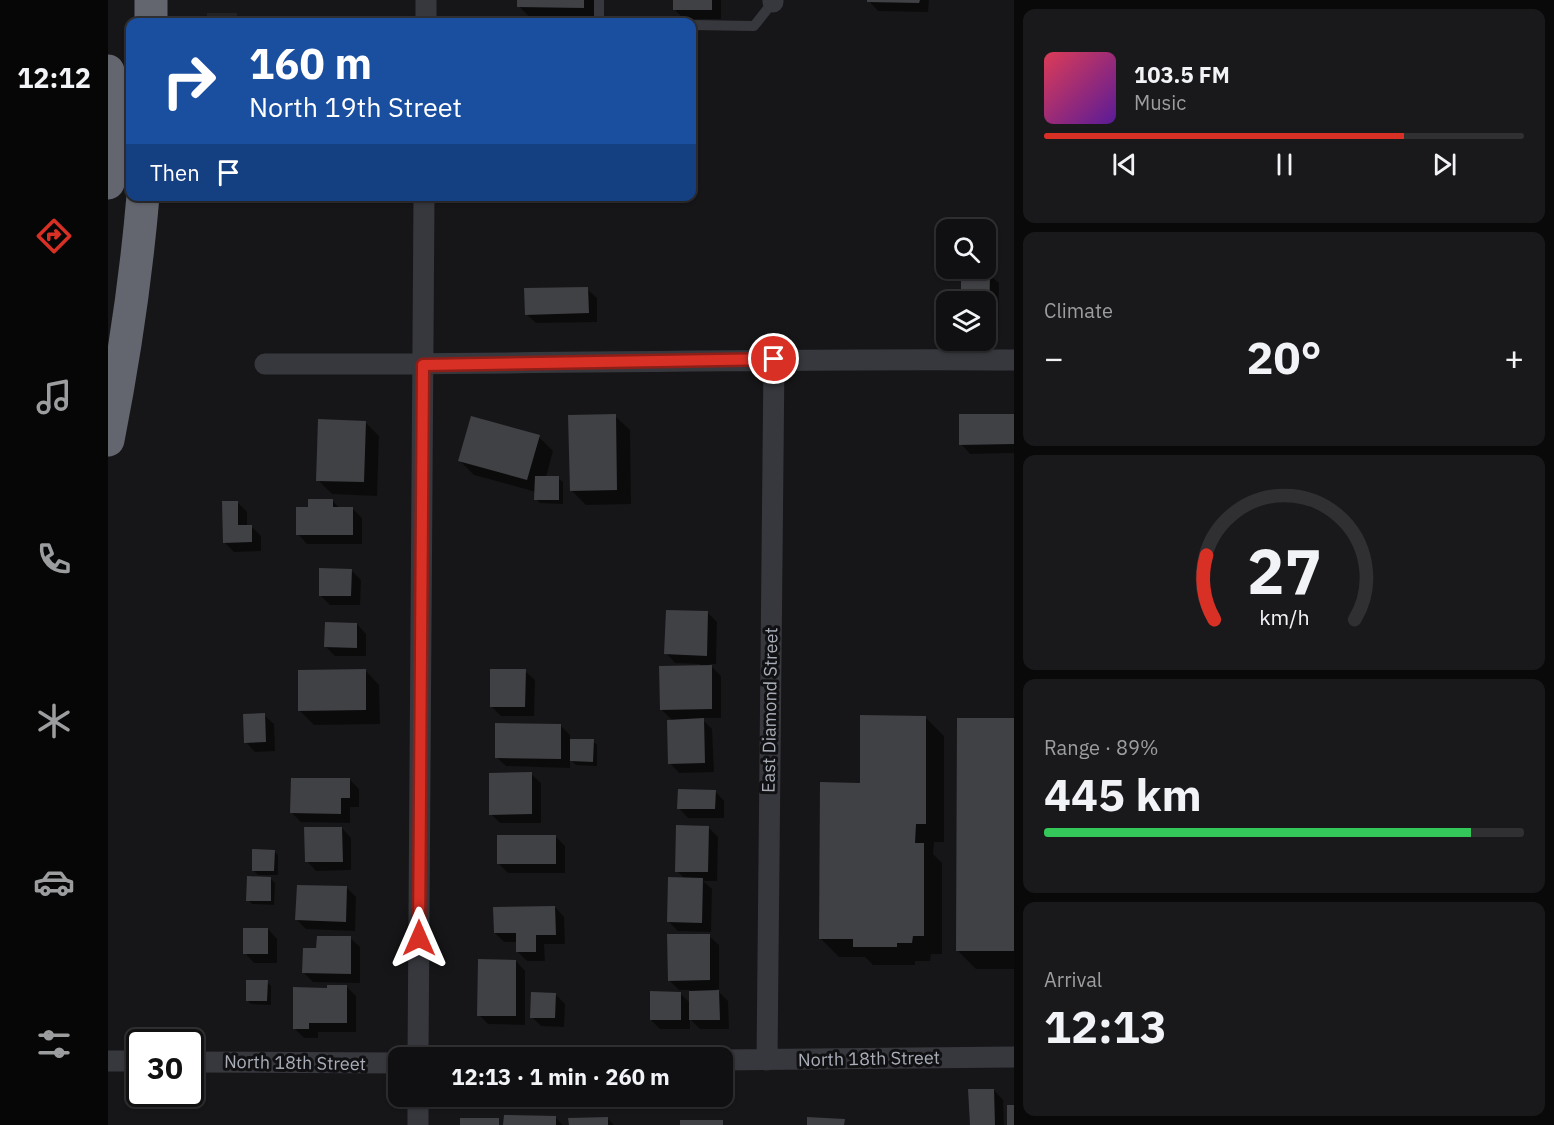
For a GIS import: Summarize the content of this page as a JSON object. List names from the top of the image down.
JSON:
{
  "streets": {
    "street": ["East Diamond Street", "North 18th Street"]
  },
  "crossings": [
    ["East Diamond Street", "North 18th Street"]
  ],
  "page": {
    "tabs": "12:12",
    "turn": ["160 m", "North 19th Street"],
    "song": ["103.5 FM", "Music"],
    "then": "Then",
    "tile": [
      "Climate",
      ["Range · 89%", "445 km"],
      ["Arrival", "12:13"]
    ],
    "heat": ["−", "20°", "+"],
    "limit": "30",
    "trip": "12:13 · 1 min · 260 m",
    "gauge": ["27", "km/h"]
  }
}
